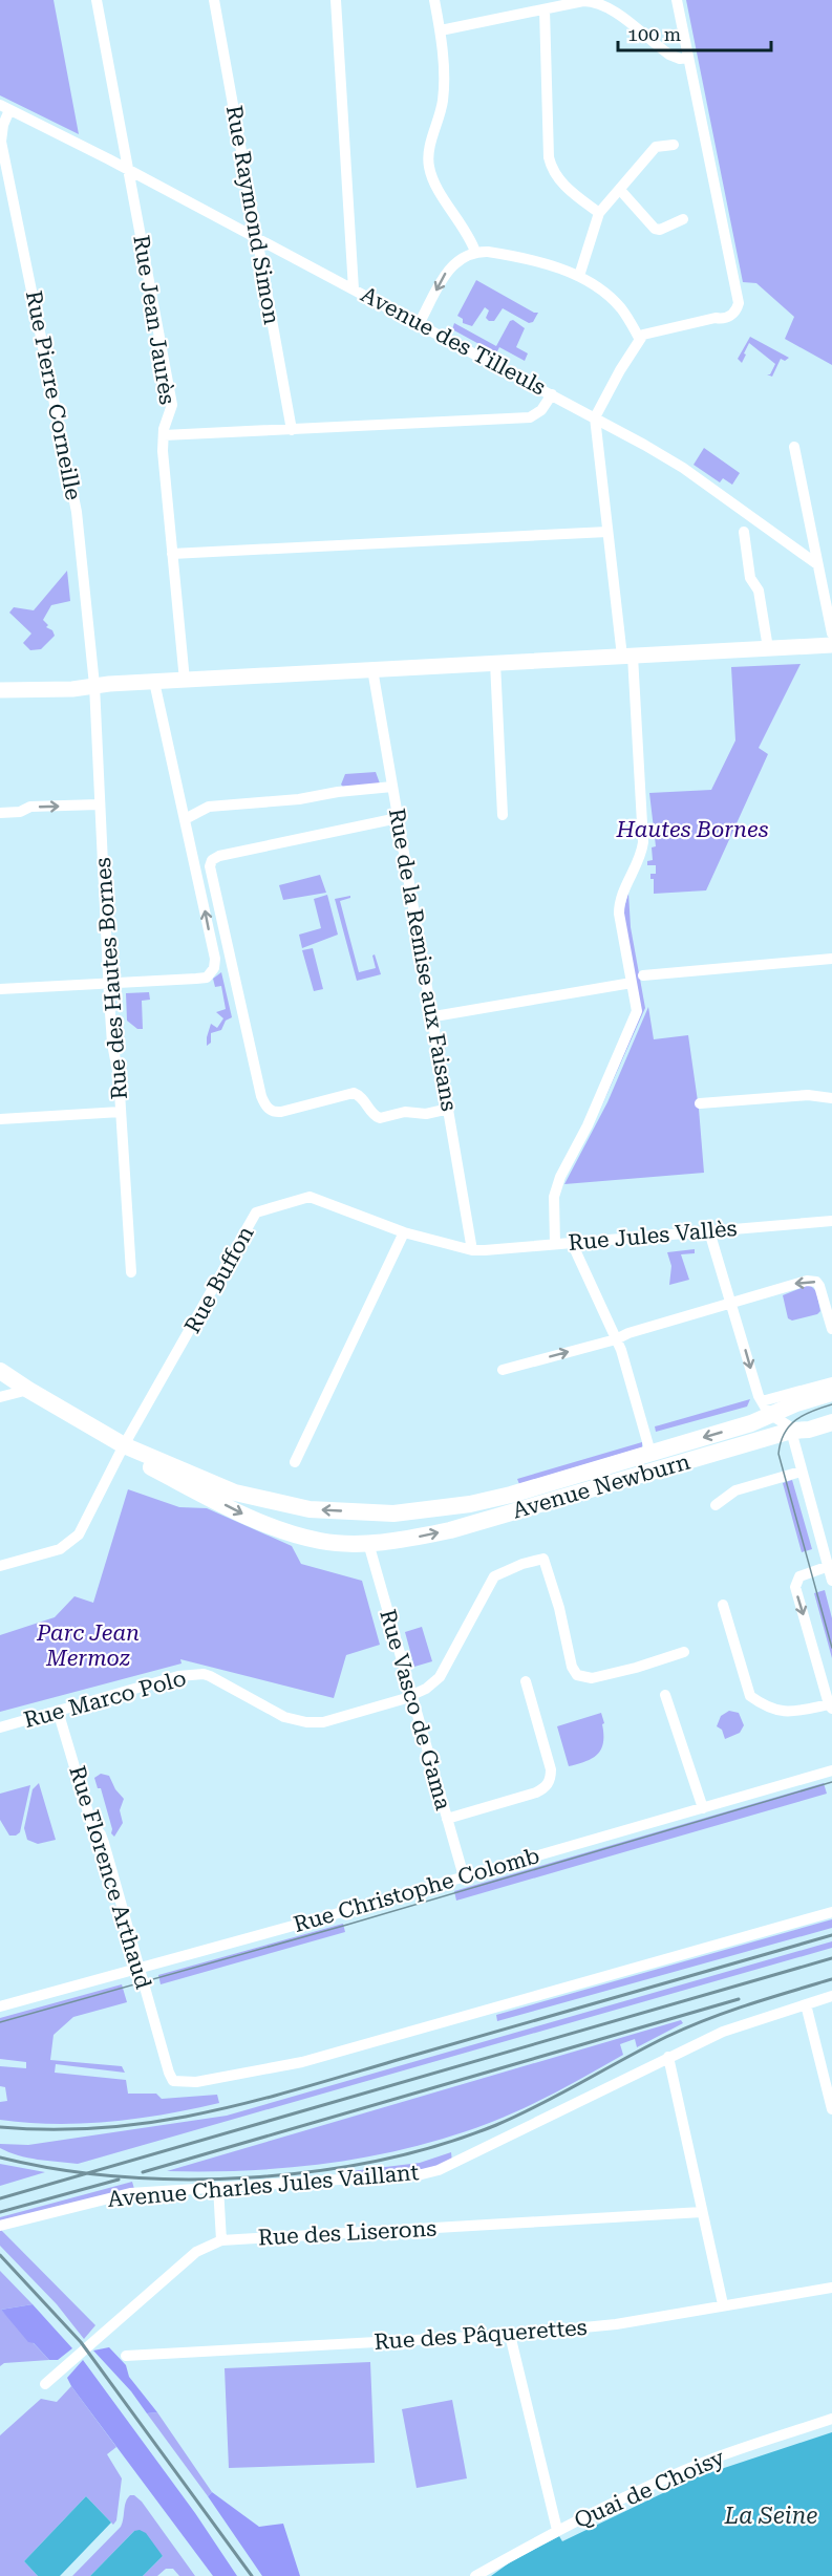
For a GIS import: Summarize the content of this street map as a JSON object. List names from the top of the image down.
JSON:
{
  "streets": {
    "main road": ["Avenue Newburn"],
    "street": [
      "Rue Raymond Simon",
      "Rue Jean Jaurès",
      "Avenue des Tilleuls",
      "Rue Pierre Corneille",
      "Rue de la Remise aux Faisans",
      "Rue des Hautes Bornes",
      "Rue Jules Vallès",
      "Rue Buffon",
      "Rue Marco Polo",
      "Rue Vasco de Gama",
      "Rue Florence Arthaud",
      "Rue Christophe Colomb",
      "Avenue Charles Jules Vaillant",
      "Rue des Liserons",
      "Rue des Pâquerettes",
      "Quai de Choisy"
    ]
  },
  "crossings": [
    ["Rue Pierre Corneille", "Rue des Hautes Bornes"],
    ["Rue de la Remise aux Faisans", "Rue Jules Vallès"],
    ["Rue de la Remise aux Faisans", "Rue Buffon"],
    ["Rue Jules Vallès", "Rue Buffon"],
    ["Rue Buffon", "Avenue Newburn"],
    ["Avenue Newburn", "Rue Vasco de Gama"],
    ["Rue Marco Polo", "Rue Vasco de Gama"],
    ["Rue Marco Polo", "Rue Florence Arthaud"],
    ["Rue Vasco de Gama", "Rue Christophe Colomb"],
    ["Rue Florence Arthaud", "Rue Christophe Colomb"]
  ],
  "water": ["La Seine"],
  "parks": ["Hautes Bornes", "Parc Jean Mermoz"],
  "scale_bar": "100 m"
}
